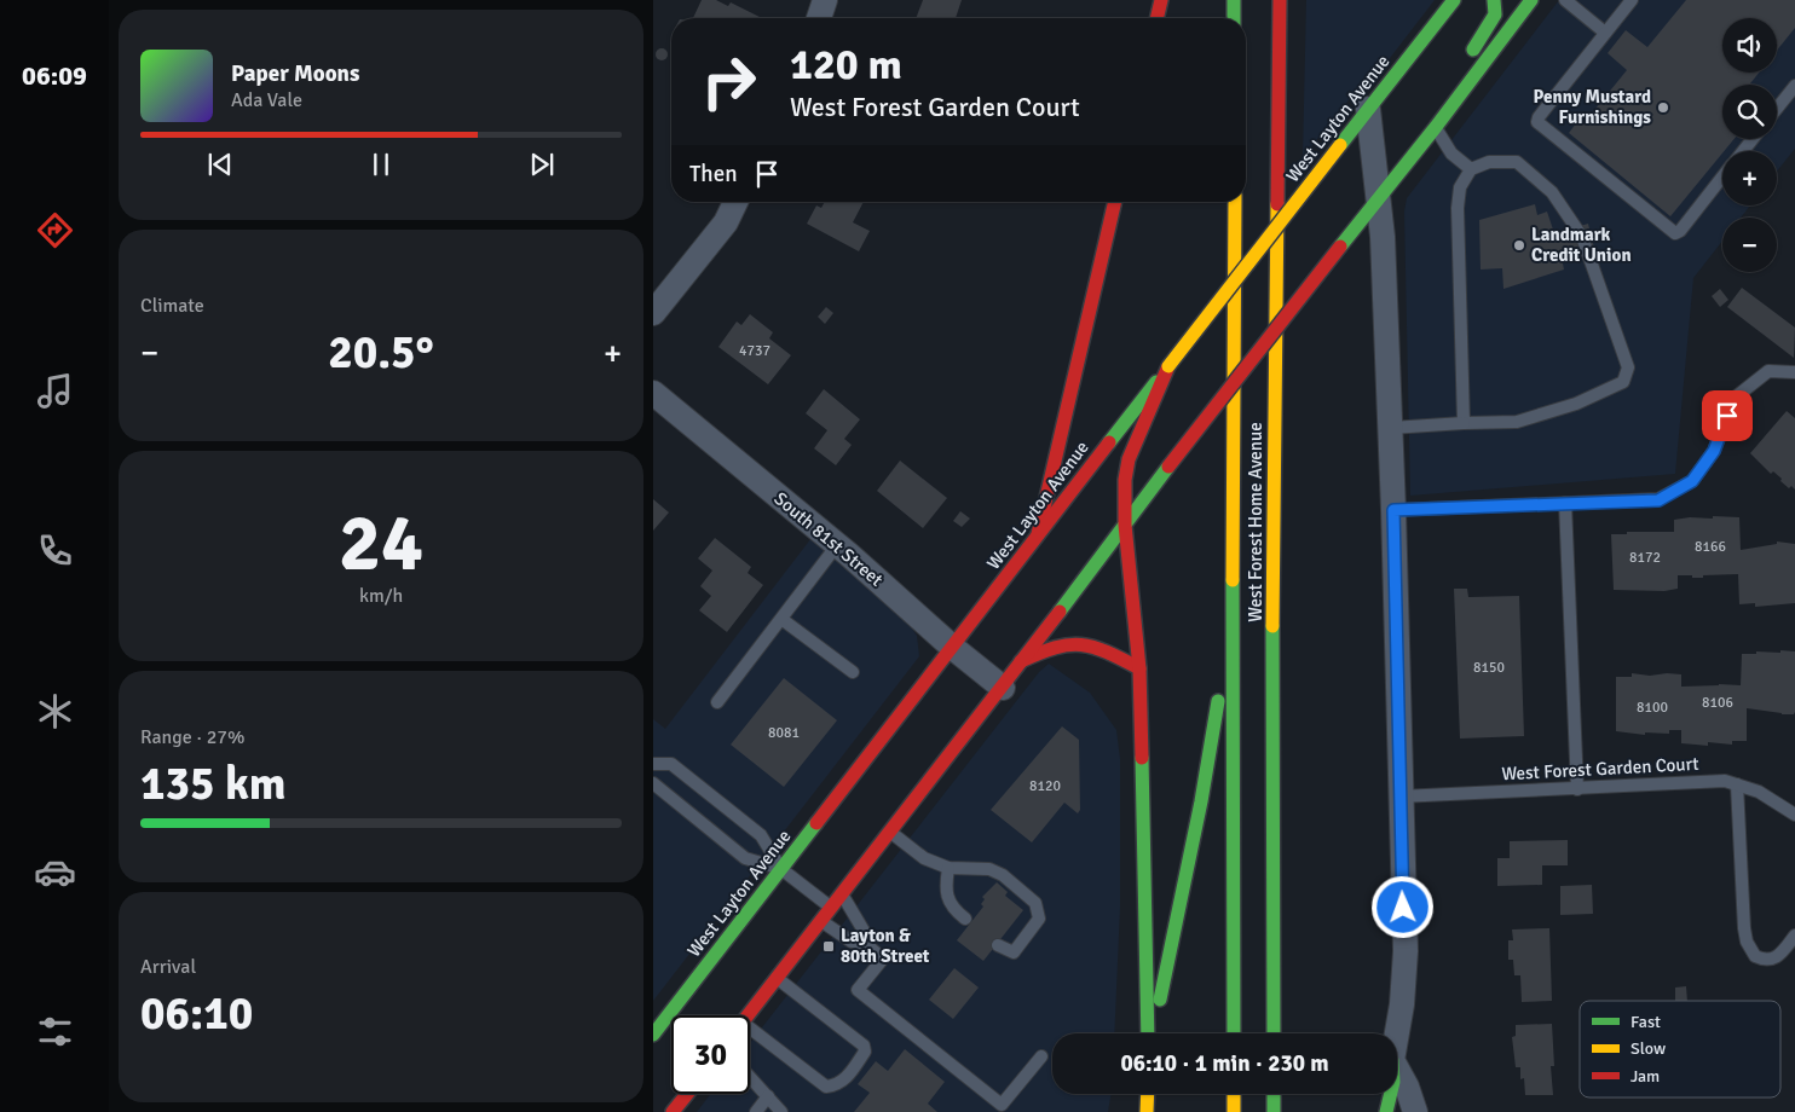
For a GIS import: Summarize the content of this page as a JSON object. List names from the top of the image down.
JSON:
{
  "streets": {
    "main road": ["West Layton Avenue", "West Forest Home Avenue"],
    "street": ["South 81st Street"],
    "lane": ["West Forest Garden Court"]
  },
  "crossings": [
    ["West Layton Avenue", "South 81st Street"]
  ],
  "places": {
    "other": ["Penny Mustard Furnishings", "Landmark Credit Union"],
    "transit": ["Layton & 80th Street"]
  },
  "house_numbers": [
    "4737",
    "8166",
    "8172",
    "8150",
    "8106",
    "8100",
    "8081",
    "8120"
  ],
  "legend": ["Fast", "Slow", "Jam"],
  "page": {
    "tabs": "06:09",
    "map_buttons": ["+", "−"],
    "turn": ["120 m", "West Forest Garden Court"],
    "song": ["Paper Moons", "Ada Vale"],
    "then": "Then",
    "tile": [
      "Climate",
      ["24", "km/h"],
      ["Range · 27%", "135 km"],
      ["Arrival", "06:10"]
    ],
    "heat": ["−", "20.5°", "+"],
    "limit": "30",
    "trip": "06:10 · 1 min · 230 m"
  }
}
